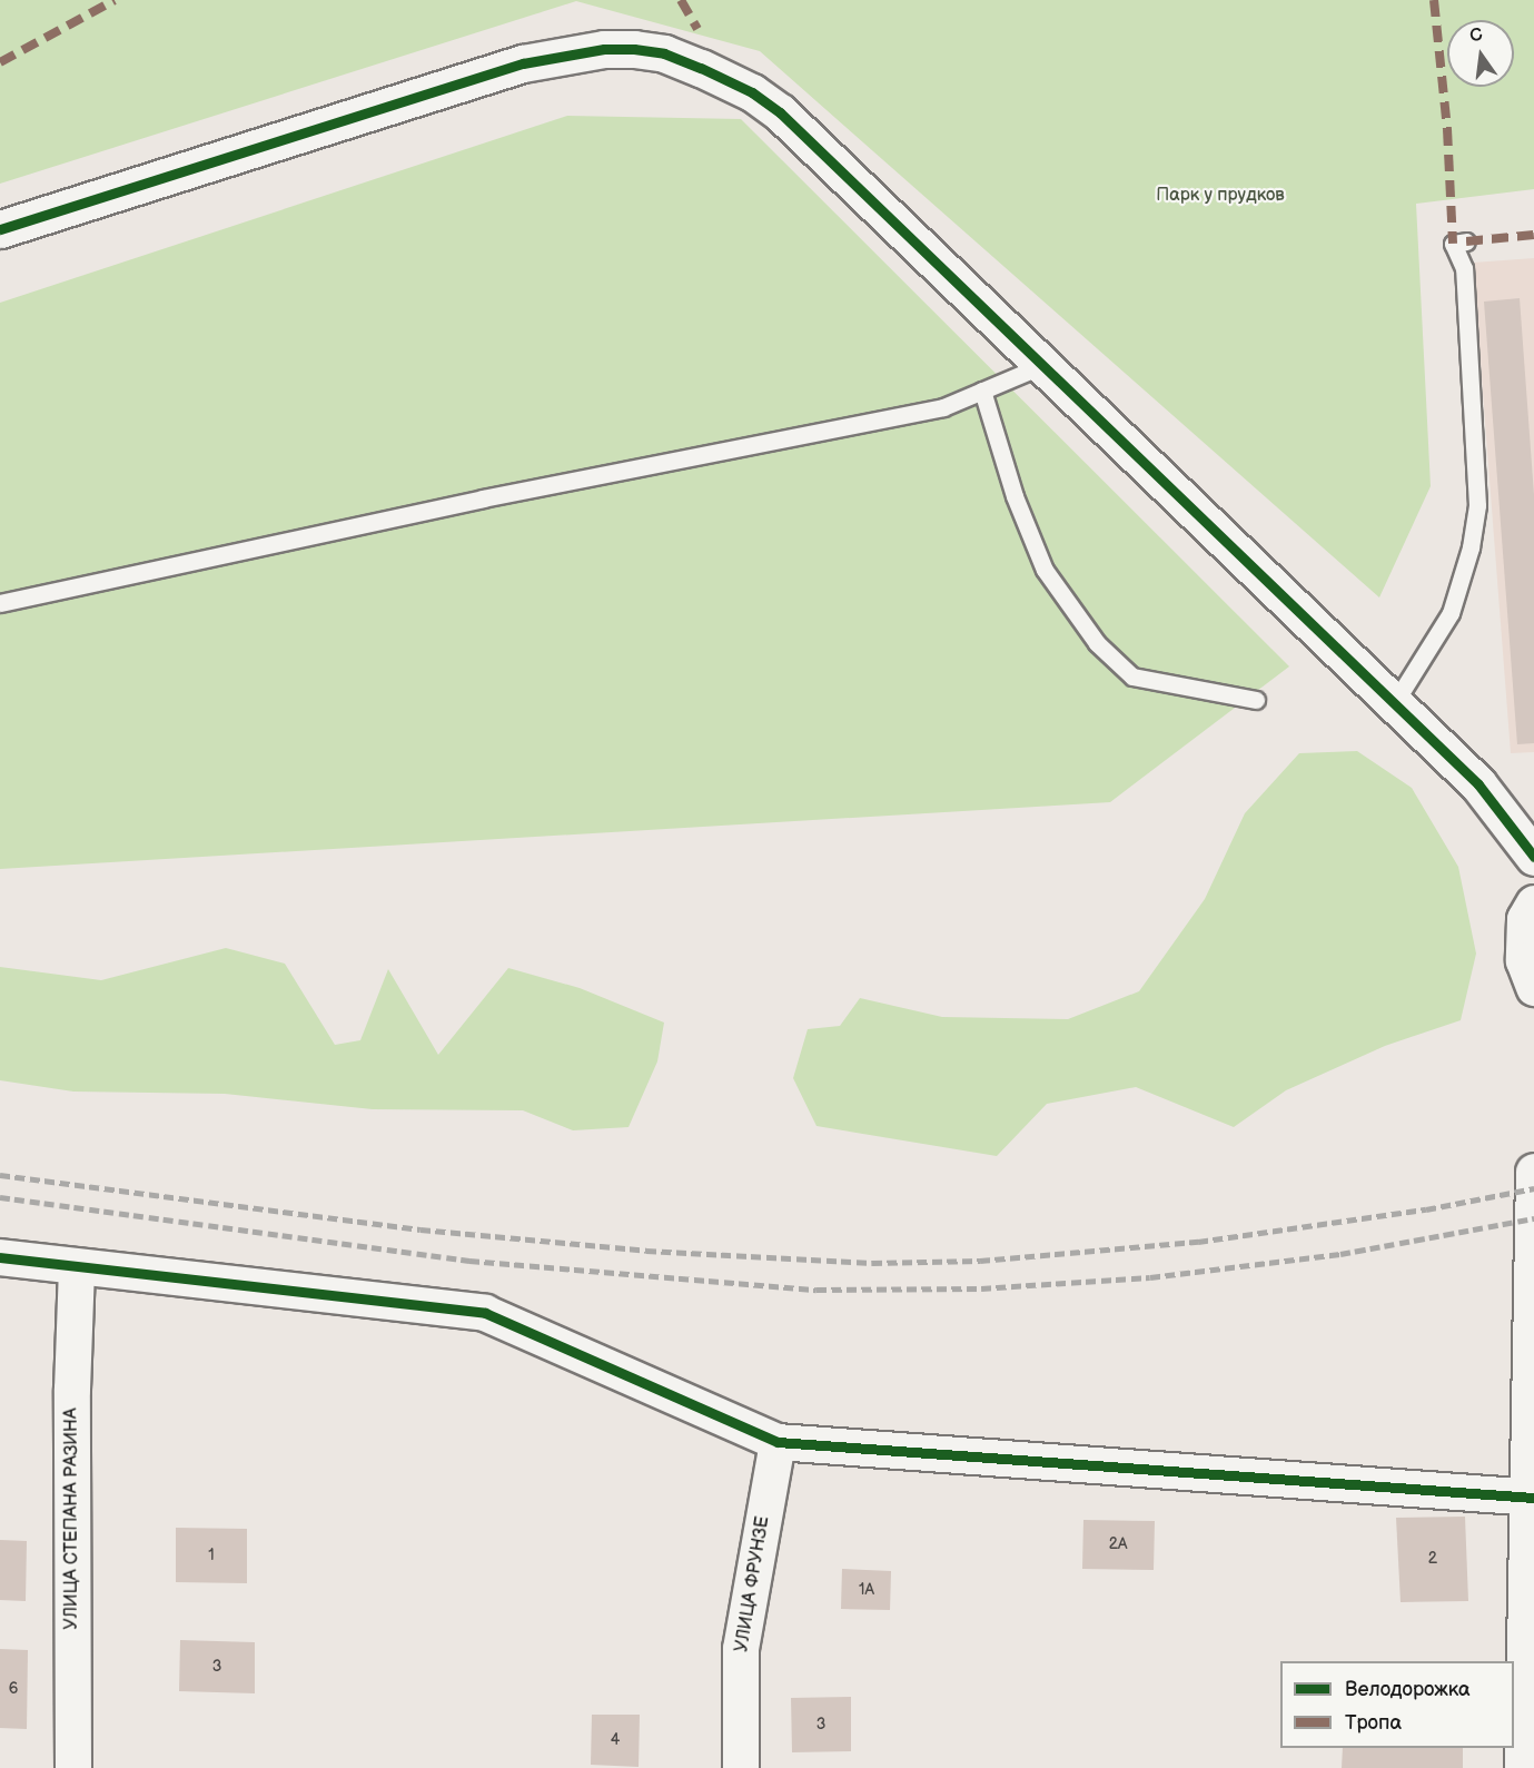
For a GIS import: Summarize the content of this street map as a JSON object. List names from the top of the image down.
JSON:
{
  "streets": {
    "street": ["УЛИЦА СТЕПАНА РАЗИНА", "УЛИЦА ФРУНЗЕ"]
  },
  "parks": ["Парк у прудков"],
  "house_numbers": [
    "2А",
    "1",
    "2",
    "1А",
    "3",
    "6",
    "3",
    "4"
  ],
  "legend": ["Велодорожка", "Тропа"],
  "north": "top"
}
